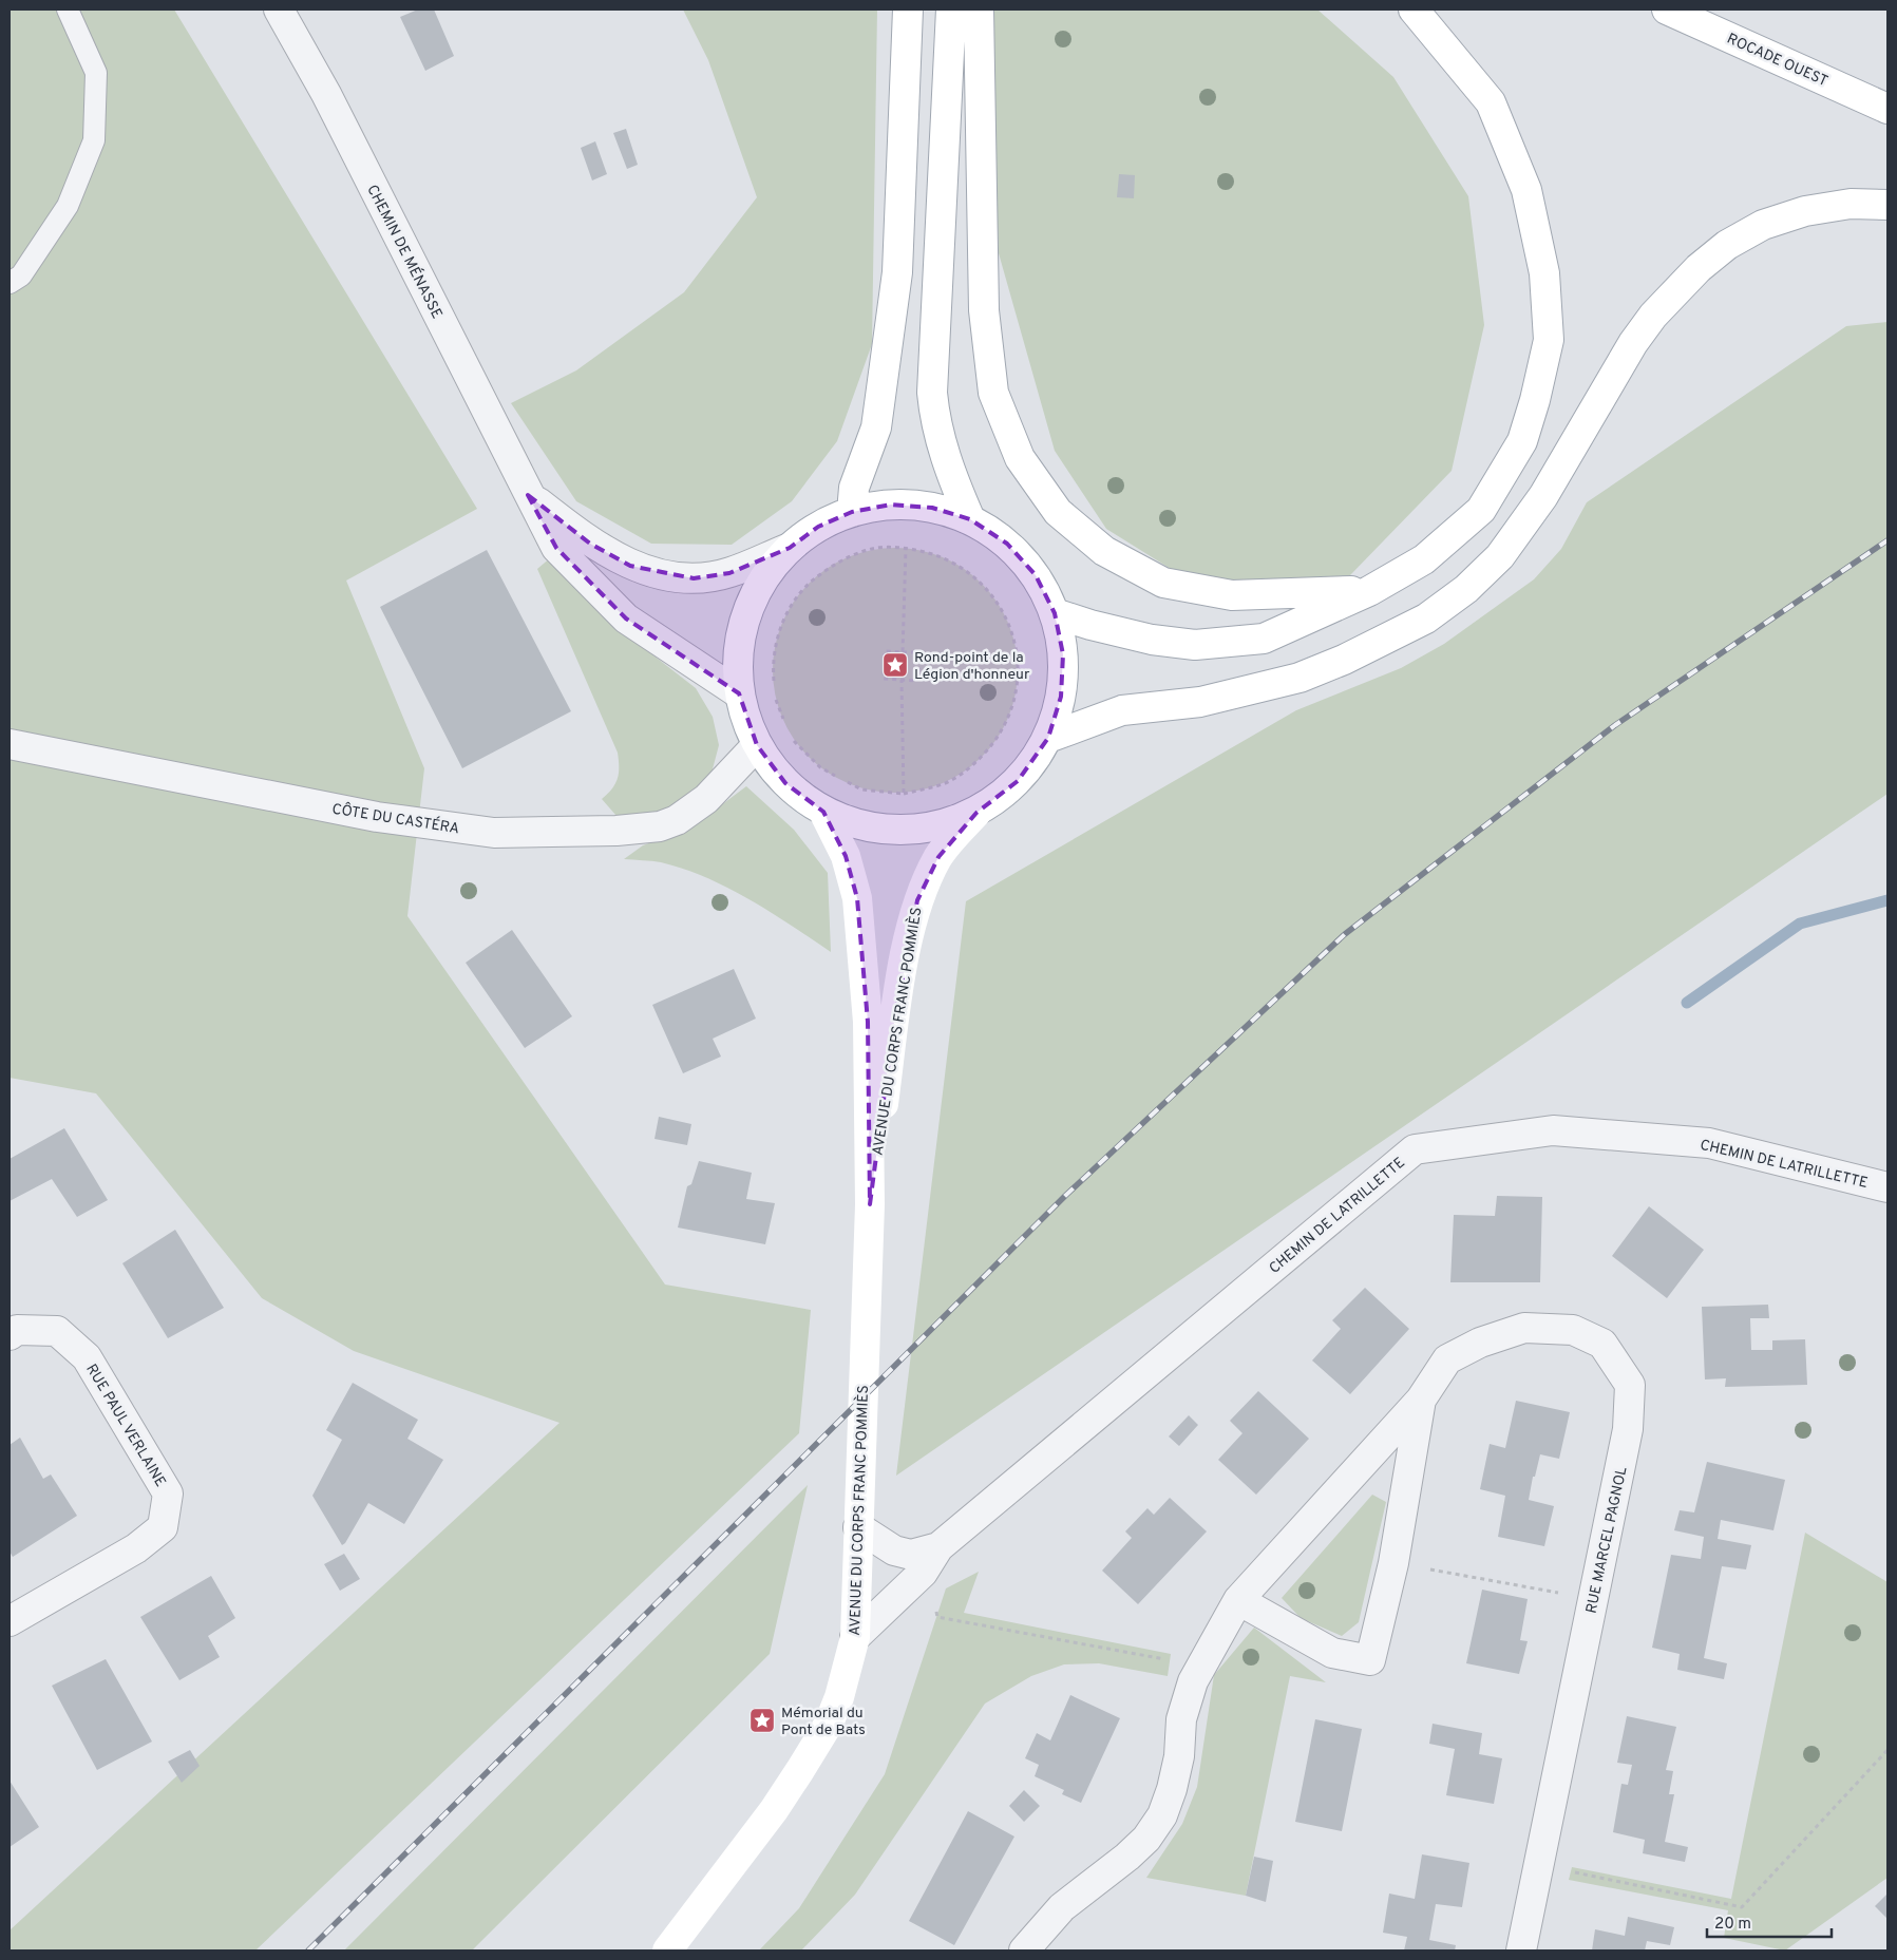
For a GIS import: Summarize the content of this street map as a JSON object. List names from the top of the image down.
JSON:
{
  "streets": {
    "main road": ["ROCADE OUEST", "AVENUE DU CORPS FRANC POMMIÈS"],
    "street": [
      "CHEMIN DE MÉNASSE",
      "CÔTE DU CASTÉRA",
      "CHEMIN DE LATRILLETTE",
      "RUE PAUL VERLAINE",
      "RUE MARCEL PAGNOL"
    ]
  },
  "crossings": [
    ["AVENUE DU CORPS FRANC POMMIÈS", "CHEMIN DE LATRILLETTE"]
  ],
  "places": {
    "place": ["Rond-point de la Légion d'honneur", "Mémorial du Pont de Bats"]
  },
  "scale_bar": "20 m"
}
